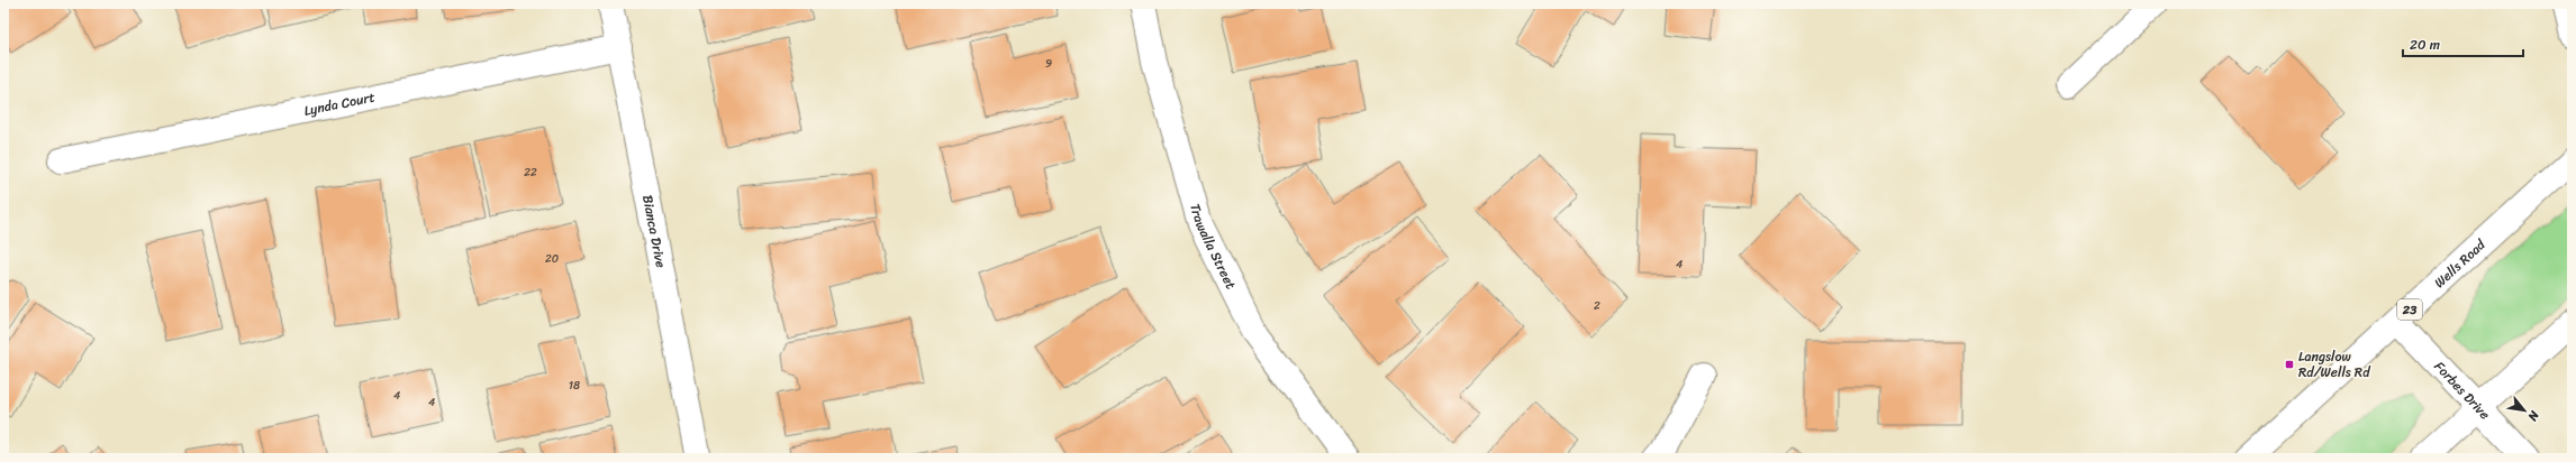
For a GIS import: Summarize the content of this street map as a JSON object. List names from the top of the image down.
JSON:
{
  "streets": {
    "street": [
      "Lynda Court",
      "Bianca Drive",
      "Trawalla Street",
      "Wells Road",
      "23",
      "Forbes Drive"
    ]
  },
  "crossings": [
    ["Lynda Court", "Bianca Drive"],
    ["Wells Road", "Forbes Drive"]
  ],
  "places": {
    "transit": ["Langslow Rd/Wells Rd"]
  },
  "house_numbers": [
    "9",
    "22",
    "20",
    "4",
    "2",
    "18",
    "4",
    "4"
  ],
  "scale_bar": "20 m",
  "north": "bottom right"
}
